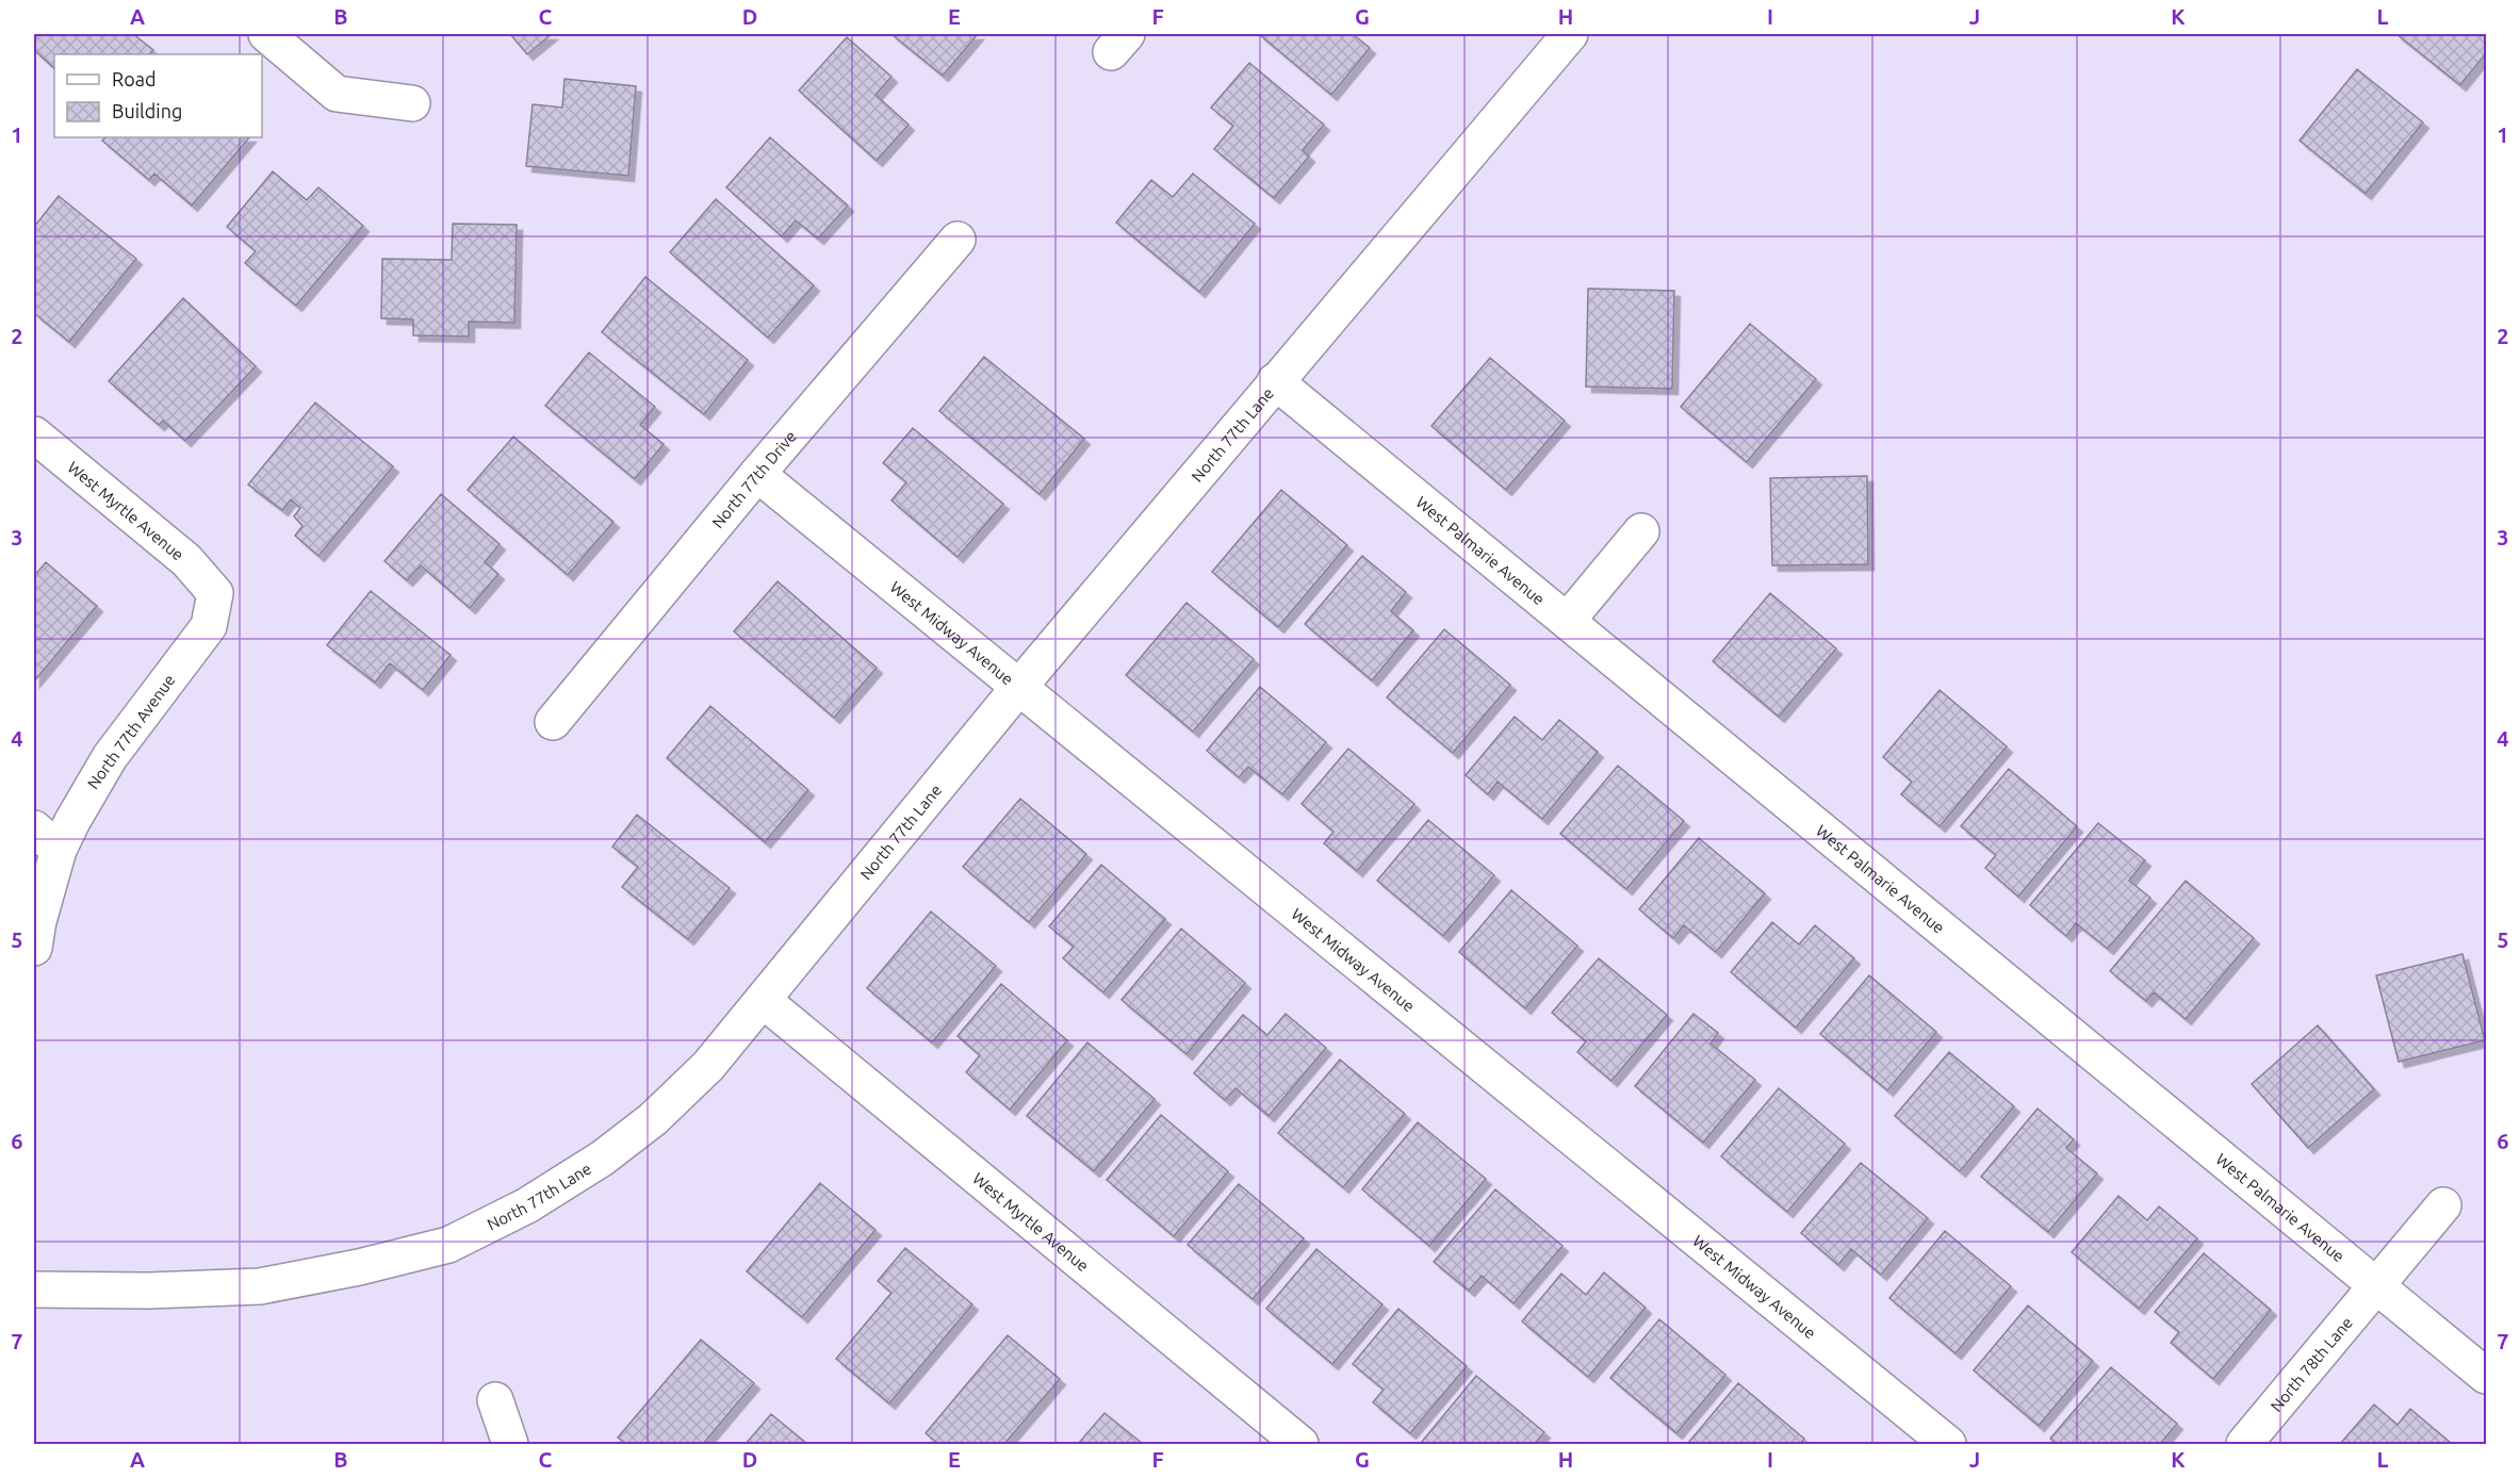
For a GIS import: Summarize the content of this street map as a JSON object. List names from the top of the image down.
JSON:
{
  "streets": {
    "street": [
      "North 77th Lane",
      "North 77th Drive",
      "West Myrtle Avenue",
      "West Palmarie Avenue",
      "West Midway Avenue",
      "North 77th Avenue",
      "North 78th Lane"
    ]
  },
  "crossings": [
    ["North 77th Lane", "West Myrtle Avenue"],
    ["North 77th Lane", "West Palmarie Avenue"],
    ["North 77th Lane", "West Midway Avenue"],
    ["North 77th Drive", "West Midway Avenue"],
    ["West Myrtle Avenue", "North 77th Avenue"],
    ["West Palmarie Avenue", "North 78th Lane"]
  ],
  "legend": ["Road", "Building"],
  "grid": {
    "columns": [
      "A",
      "B",
      "C",
      "D",
      "E",
      "F",
      "G",
      "H",
      "I",
      "J",
      "K",
      "L"
    ],
    "rows": [
      "1",
      "2",
      "3",
      "4",
      "5",
      "6",
      "7"
    ]
  }
}
